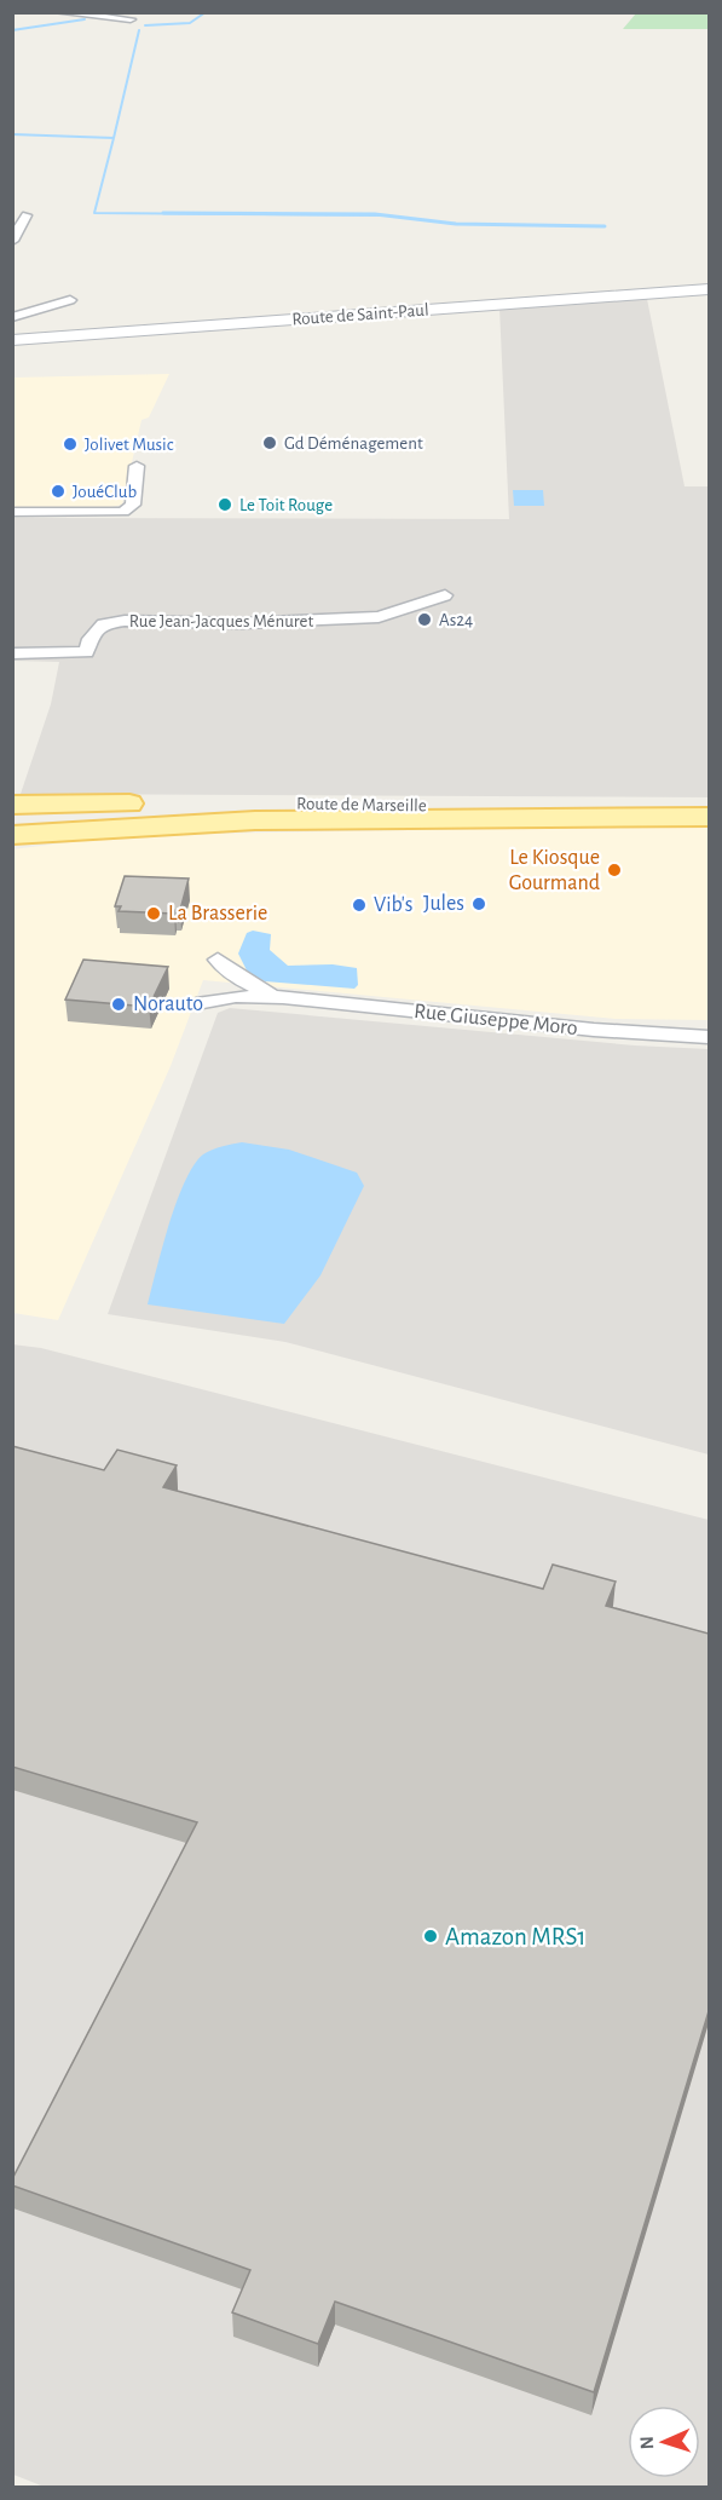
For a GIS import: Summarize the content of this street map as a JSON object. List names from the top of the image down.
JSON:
{
  "streets": {
    "main road": ["Route de Marseille"],
    "street": ["Route de Saint-Paul", "Rue Jean-Jacques Ménuret", "Rue Giuseppe Moro"]
  },
  "places": [
    "Gd Déménagement",
    "Jolivet Music",
    "JouéClub",
    "Le Toit Rouge",
    "As24",
    "Le Kiosque Gourmand",
    "Jules",
    "Vib's",
    "La Brasserie",
    "Norauto",
    "Amazon MRS1"
  ],
  "north": "left"
}
